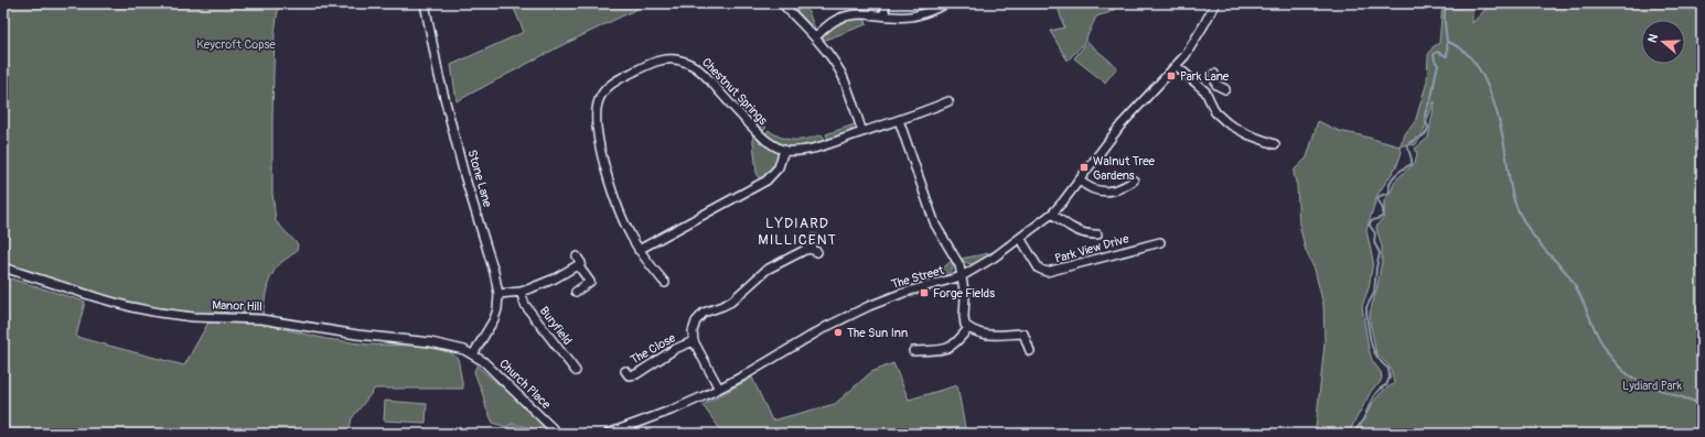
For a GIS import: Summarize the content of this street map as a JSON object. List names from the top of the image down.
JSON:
{
  "streets": {
    "street": [
      "Chestnut Springs",
      "Stone Lane",
      "Park View Drive",
      "The Street",
      "Manor Hill",
      "Buryfield",
      "The Close",
      "Church Place"
    ]
  },
  "crossings": [
    ["Stone Lane", "Manor Hill"],
    ["Stone Lane", "Church Place"],
    ["Park View Drive", "The Street"],
    ["The Street", "The Close"],
    ["Manor Hill", "Church Place"]
  ],
  "districts": ["LYDIARD MILLICENT"],
  "parks": ["Keycroft Copse", "Lydiard Park"],
  "places": {
    "transit": ["Park Lane", "Walnut Tree Gardens", "Forge Fields"],
    "other": ["The Sun Inn"]
  },
  "north": "left"
}
